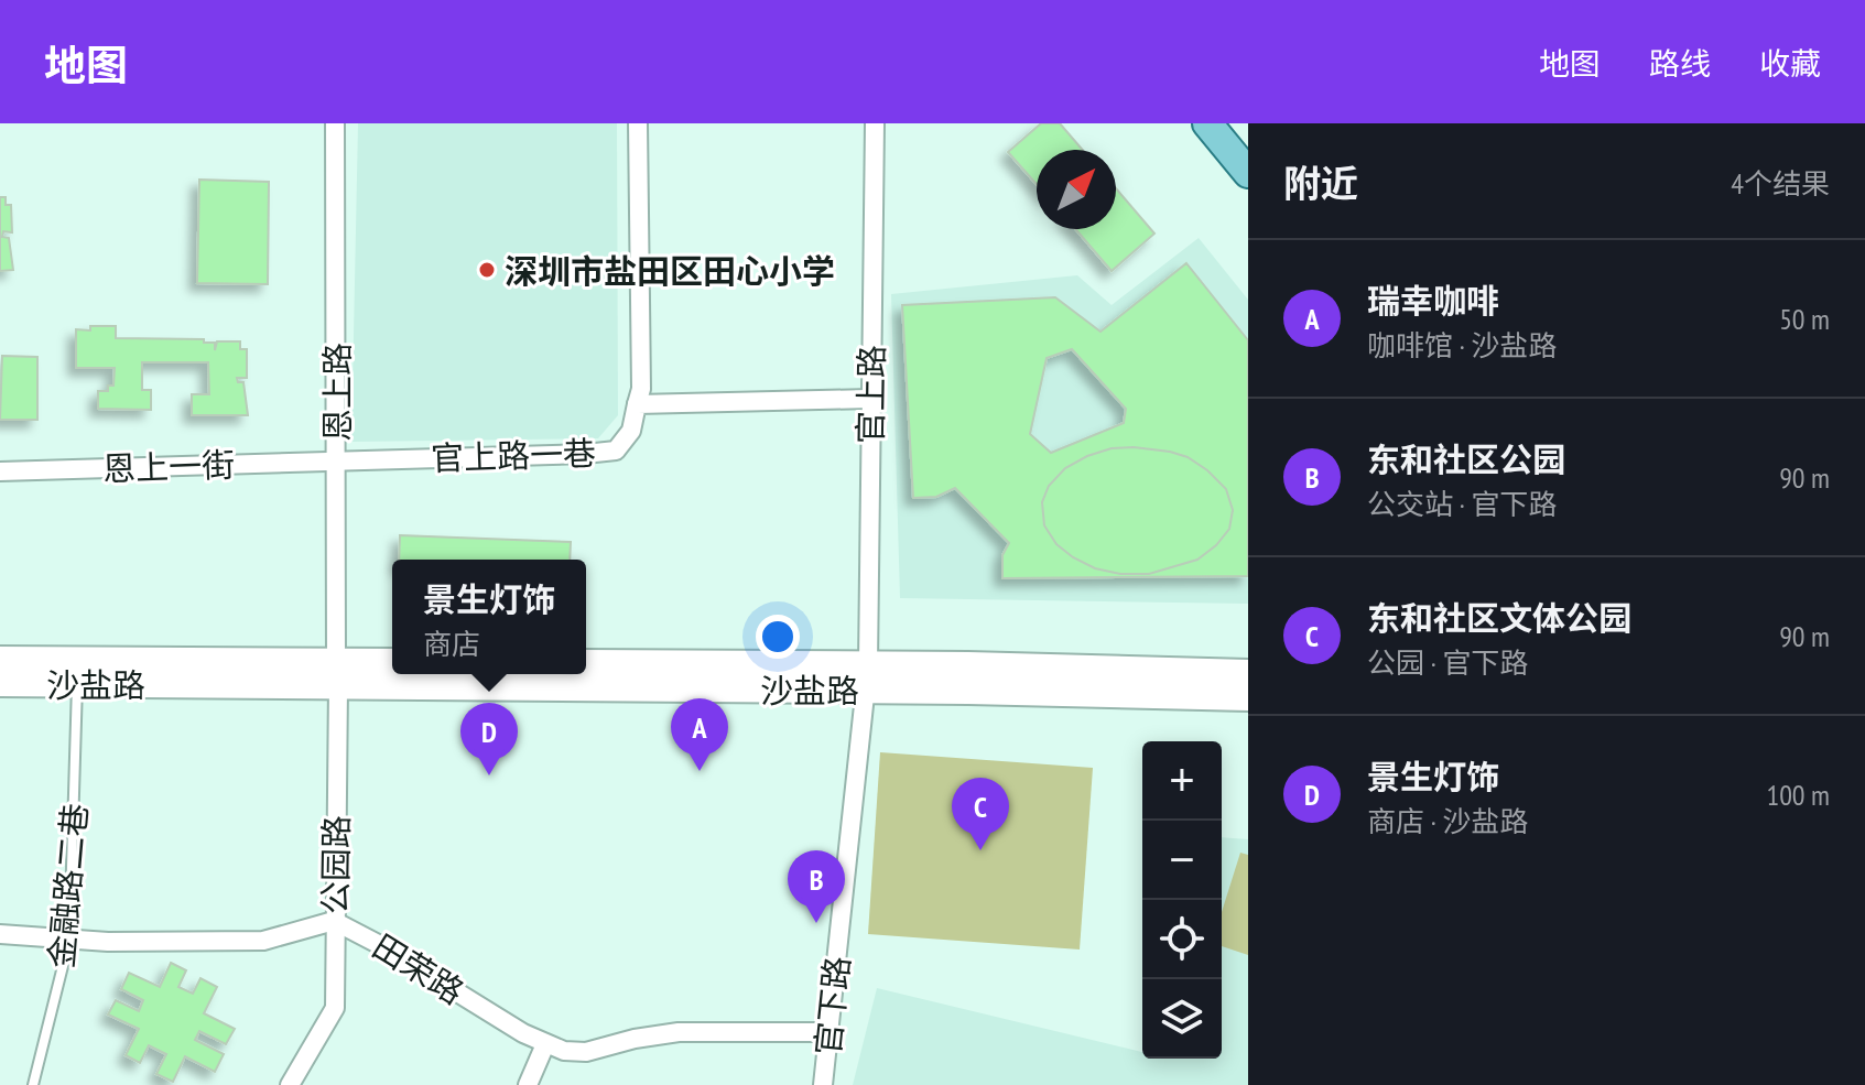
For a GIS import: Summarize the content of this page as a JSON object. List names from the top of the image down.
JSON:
{
  "streets": {
    "main road": ["沙盐路"],
    "street": [
      "恩上路",
      "官上路",
      "官上路一巷",
      "恩上一街",
      "公园路",
      "田荣路",
      "官下路"
    ],
    "lane": ["金融路二巷"]
  },
  "crossings": [
    ["恩上路", "官上路一巷"],
    ["恩上路", "恩上一街"],
    ["恩上路", "沙盐路"],
    ["恩上路", "公园路"],
    ["官上路", "沙盐路"],
    ["官上路", "官下路"],
    ["官上路一巷", "恩上一街"],
    ["沙盐路", "公园路"],
    ["沙盐路", "金融路二巷"],
    ["沙盐路", "官下路"],
    ["公园路", "田荣路"],
    ["金融路二巷", "田荣路"],
    ["田荣路", "官下路"]
  ],
  "places": ["深圳市盐田区田心小学"],
  "north": "top right",
  "page": {
    "header": "地图",
    "nav": ["地图", "路线", "收藏"],
    "heading": ["附近", "4个结果"],
    "list": [
      {
        "mark": "A",
        "name": "瑞幸咖啡",
        "note": "咖啡馆 · 沙盐路",
        "value": "50 m"
      },
      {
        "mark": "B",
        "name": "东和社区公园",
        "note": "公交站 · 官下路",
        "value": "90 m"
      },
      {
        "mark": "C",
        "name": "东和社区文体公园",
        "note": "公园 · 官下路",
        "value": "90 m"
      },
      {
        "mark": "D",
        "name": "景生灯饰",
        "note": "商店 · 沙盐路",
        "value": "100 m"
      }
    ],
    "popup": ["景生灯饰", "商店"],
    "pins": [
      "A",
      "D",
      "C",
      "B"
    ],
    "map_buttons": ["+", "−"]
  }
}
